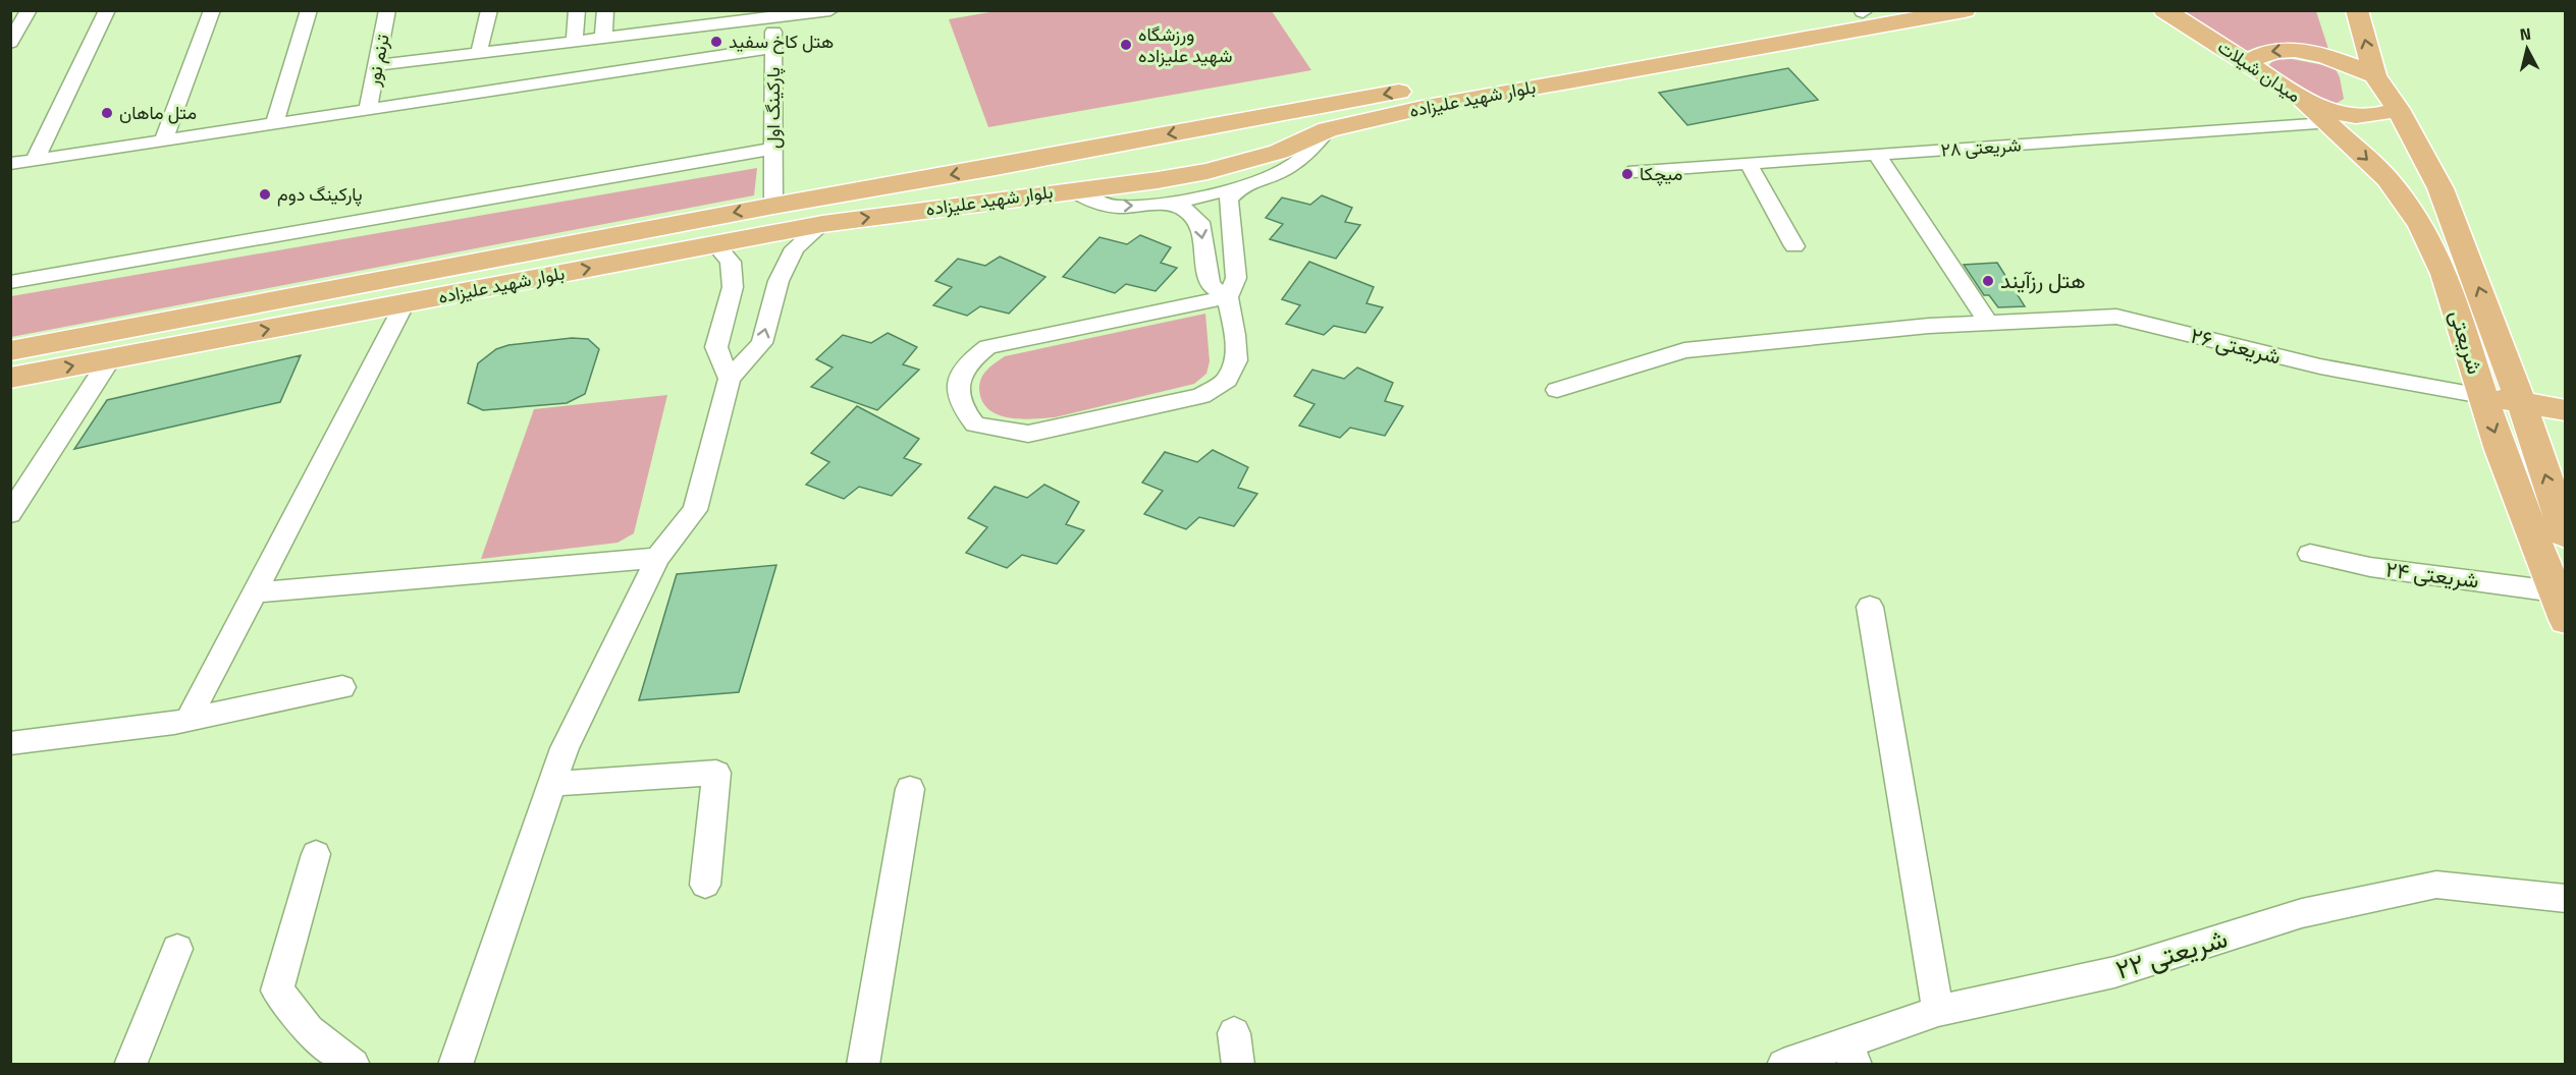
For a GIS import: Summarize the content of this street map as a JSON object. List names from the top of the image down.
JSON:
{
  "streets": {
    "main road": ["میدان شیلات", "بلوار شهید علیزاده", "شریعتی"],
    "street": [
      "ترنم نور",
      "پارکینگ اول",
      "شریعتی ۲۸",
      "شریعتی ۲۶",
      "شریعتی ۲۴",
      "شریعتی ۲۲"
    ]
  },
  "crossings": [
    ["میدان شیلات", "شریعتی"],
    ["بلوار شهید علیزاده", "پارکینگ اول"],
    ["شریعتی ۲۸", "شریعتی"],
    ["شریعتی", "شریعتی ۲۶"],
    ["شریعتی", "شریعتی ۲۴"]
  ],
  "places": [
    "هتل کاخ سفید",
    "ورزشگاه شهید علیزاده",
    "متل ماهان",
    "میچکا",
    "پارکینگ دوم",
    "هتل رزآیند"
  ],
  "north": "top"
}
